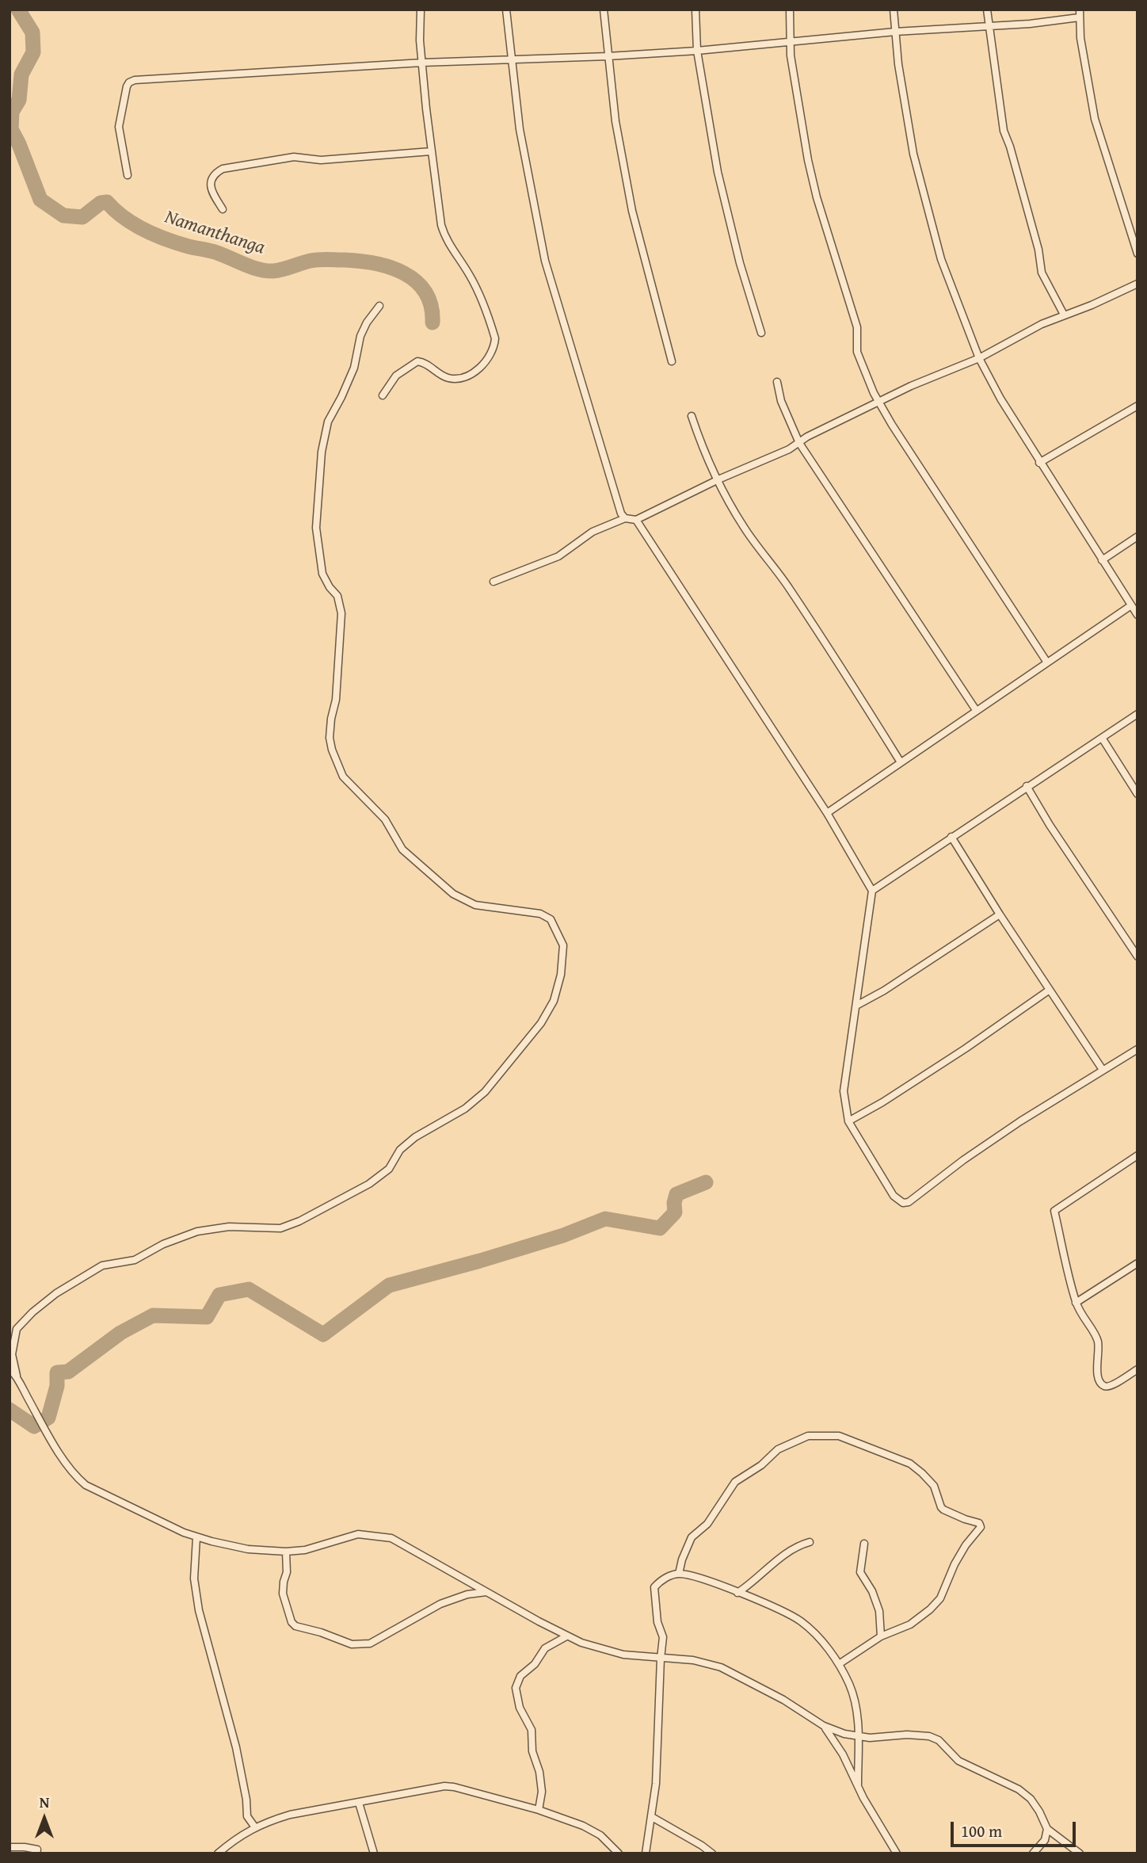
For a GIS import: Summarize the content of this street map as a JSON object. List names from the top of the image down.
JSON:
{
  "water": ["Namanthanga"],
  "scale_bar": "100 m",
  "north": "top"
}
